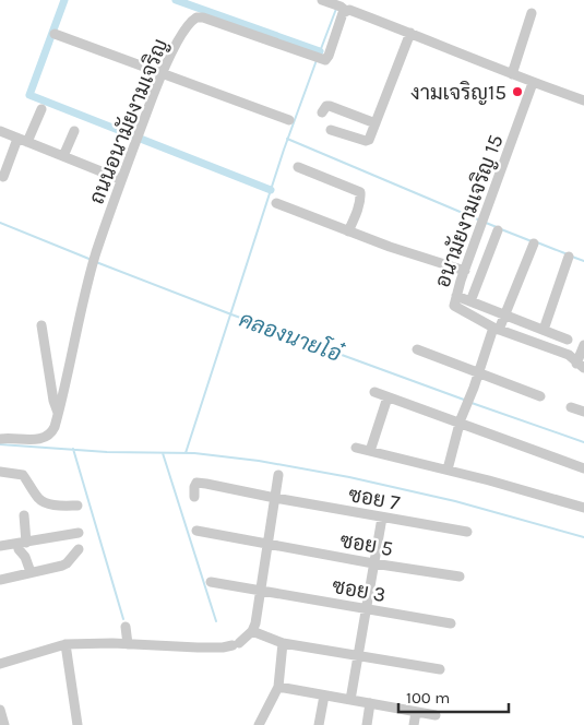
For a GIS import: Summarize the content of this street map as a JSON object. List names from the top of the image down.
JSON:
{
  "streets": {
    "street": [
      "ถนนอนามัยงามเจริญ",
      "อนามัยงามเจริญ 15",
      "ซอย 7",
      "ซอย 5",
      "ซอย 3"
    ]
  },
  "water": ["คลองนายโอ๋"],
  "places": ["งามเจริญ15"],
  "scale_bar": "100 m"
}
